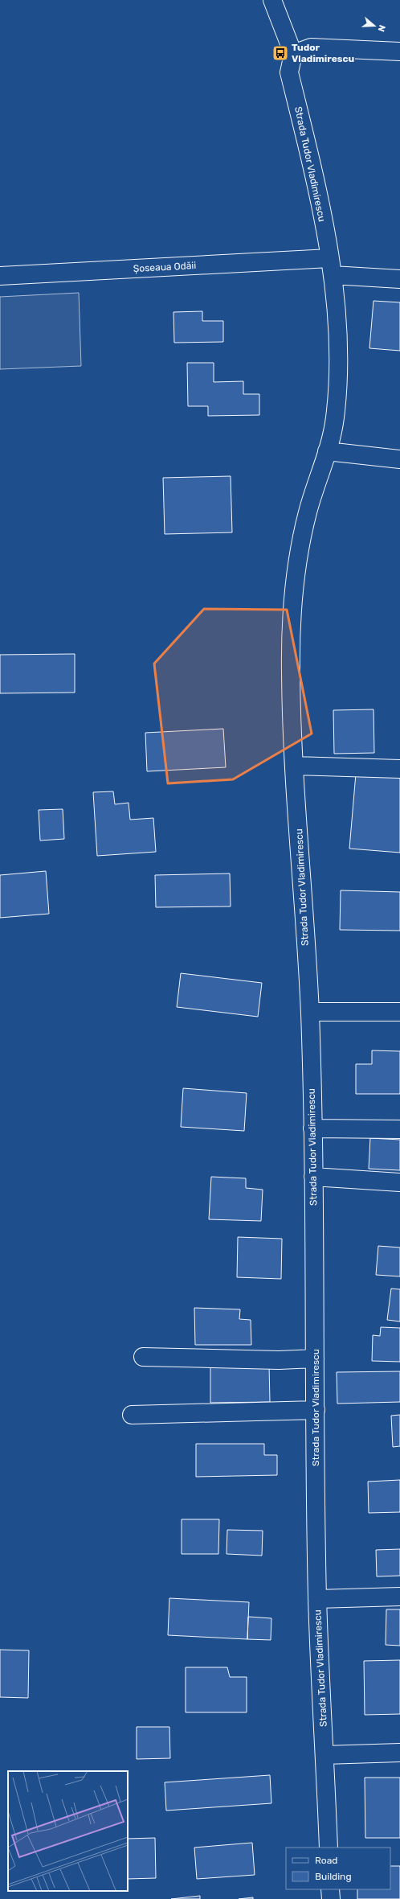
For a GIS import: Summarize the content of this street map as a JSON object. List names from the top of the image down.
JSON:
{
  "streets": {
    "street": ["Strada Tudor Vladimirescu", "Șoseaua Odăii"]
  },
  "crossings": [
    ["Strada Tudor Vladimirescu", "Șoseaua Odăii"]
  ],
  "places": {
    "bus stop": ["Tudor Vladimirescu"]
  },
  "legend": ["Road", "Building"],
  "north": "right"
}
